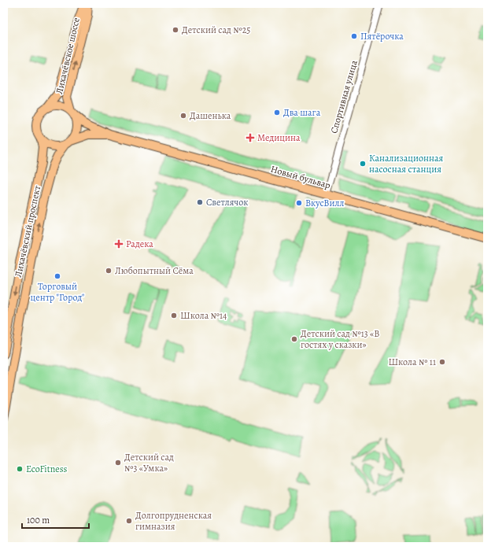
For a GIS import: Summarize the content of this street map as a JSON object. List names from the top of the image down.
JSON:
{
  "streets": {
    "main road": ["Лихачёвское шоссе", "Новый бульвар", "Лихачёвский проспект"],
    "street": ["Спортивная улица"]
  },
  "crossings": [
    ["Лихачёвское шоссе", "Новый бульвар"],
    ["Лихачёвское шоссе", "Лихачёвский проспект"],
    ["Спортивная улица", "Новый бульвар"],
    ["Новый бульвар", "Лихачёвский проспект"]
  ],
  "places": {
    "other": [
      "Детский сад №25",
      "Пятёрочка",
      "Два шага",
      "Дашенька",
      "Канализационная насосная станция",
      "Светлячок",
      "ВкусВилл",
      "Любопытный Сёма",
      "Торговый центр \"Город\"",
      "Школа №14",
      "Детский сад №13 «В гостях у сказки»",
      "Школа № 11",
      "Детский сад №3 «Умка»",
      "EcoFitness",
      "Долгопрудненская гимназия"
    ],
    "health": ["Медицина", "Радека"]
  },
  "scale_bar": "100 m"
}
